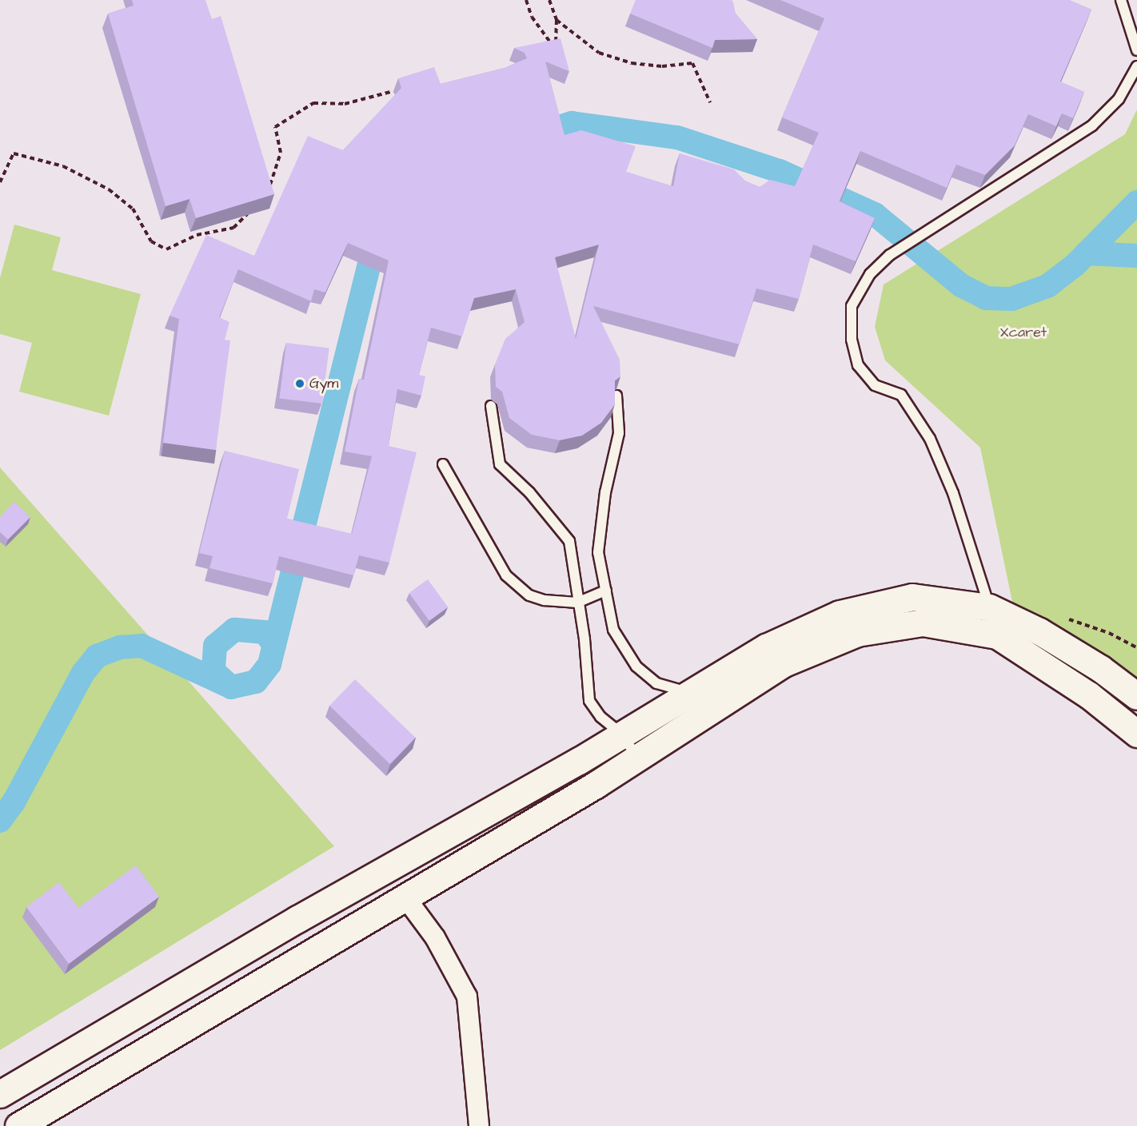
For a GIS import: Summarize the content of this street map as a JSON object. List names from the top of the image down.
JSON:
{
  "parks": ["Xcaret"],
  "places": ["Gym"]
}
